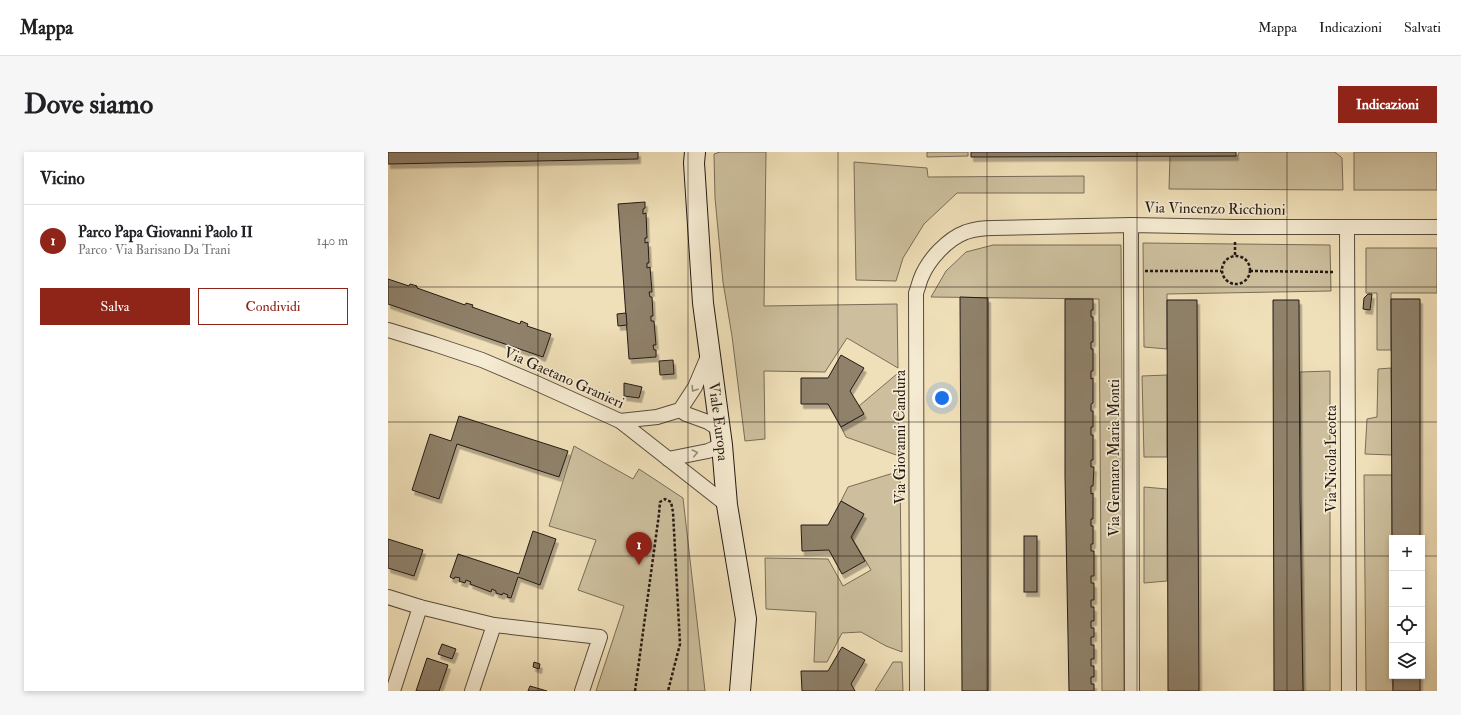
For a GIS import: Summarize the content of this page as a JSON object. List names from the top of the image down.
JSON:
{
  "streets": {
    "main road": ["Viale Europa"],
    "street": [
      "Via Vincenzo Ricchioni",
      "Via Gaetano Granieri",
      "Via Giovanni Candura",
      "Via Gennaro Maria Monti",
      "Via Nicola Leotta"
    ]
  },
  "crossings": [
    ["Via Vincenzo Ricchioni", "Via Giovanni Candura"],
    ["Via Vincenzo Ricchioni", "Via Gennaro Maria Monti"],
    ["Via Vincenzo Ricchioni", "Via Nicola Leotta"],
    ["Via Gaetano Granieri", "Viale Europa"]
  ],
  "page": {
    "header": "Mappa",
    "nav": ["Mappa", "Indicazioni", "Salvati"],
    "buttons": [
      "Indicazioni",
      ["Salva", "Condividi"]
    ],
    "title": "Dove siamo",
    "heading": "Vicino",
    "list": [
      {
        "mark": "1",
        "name": "Parco Papa Giovanni Paolo II",
        "note": "Parco · Via Barisano Da Trani",
        "value": "140 m"
      }
    ],
    "pins": "1",
    "map_buttons": ["+", "−"]
  }
}
